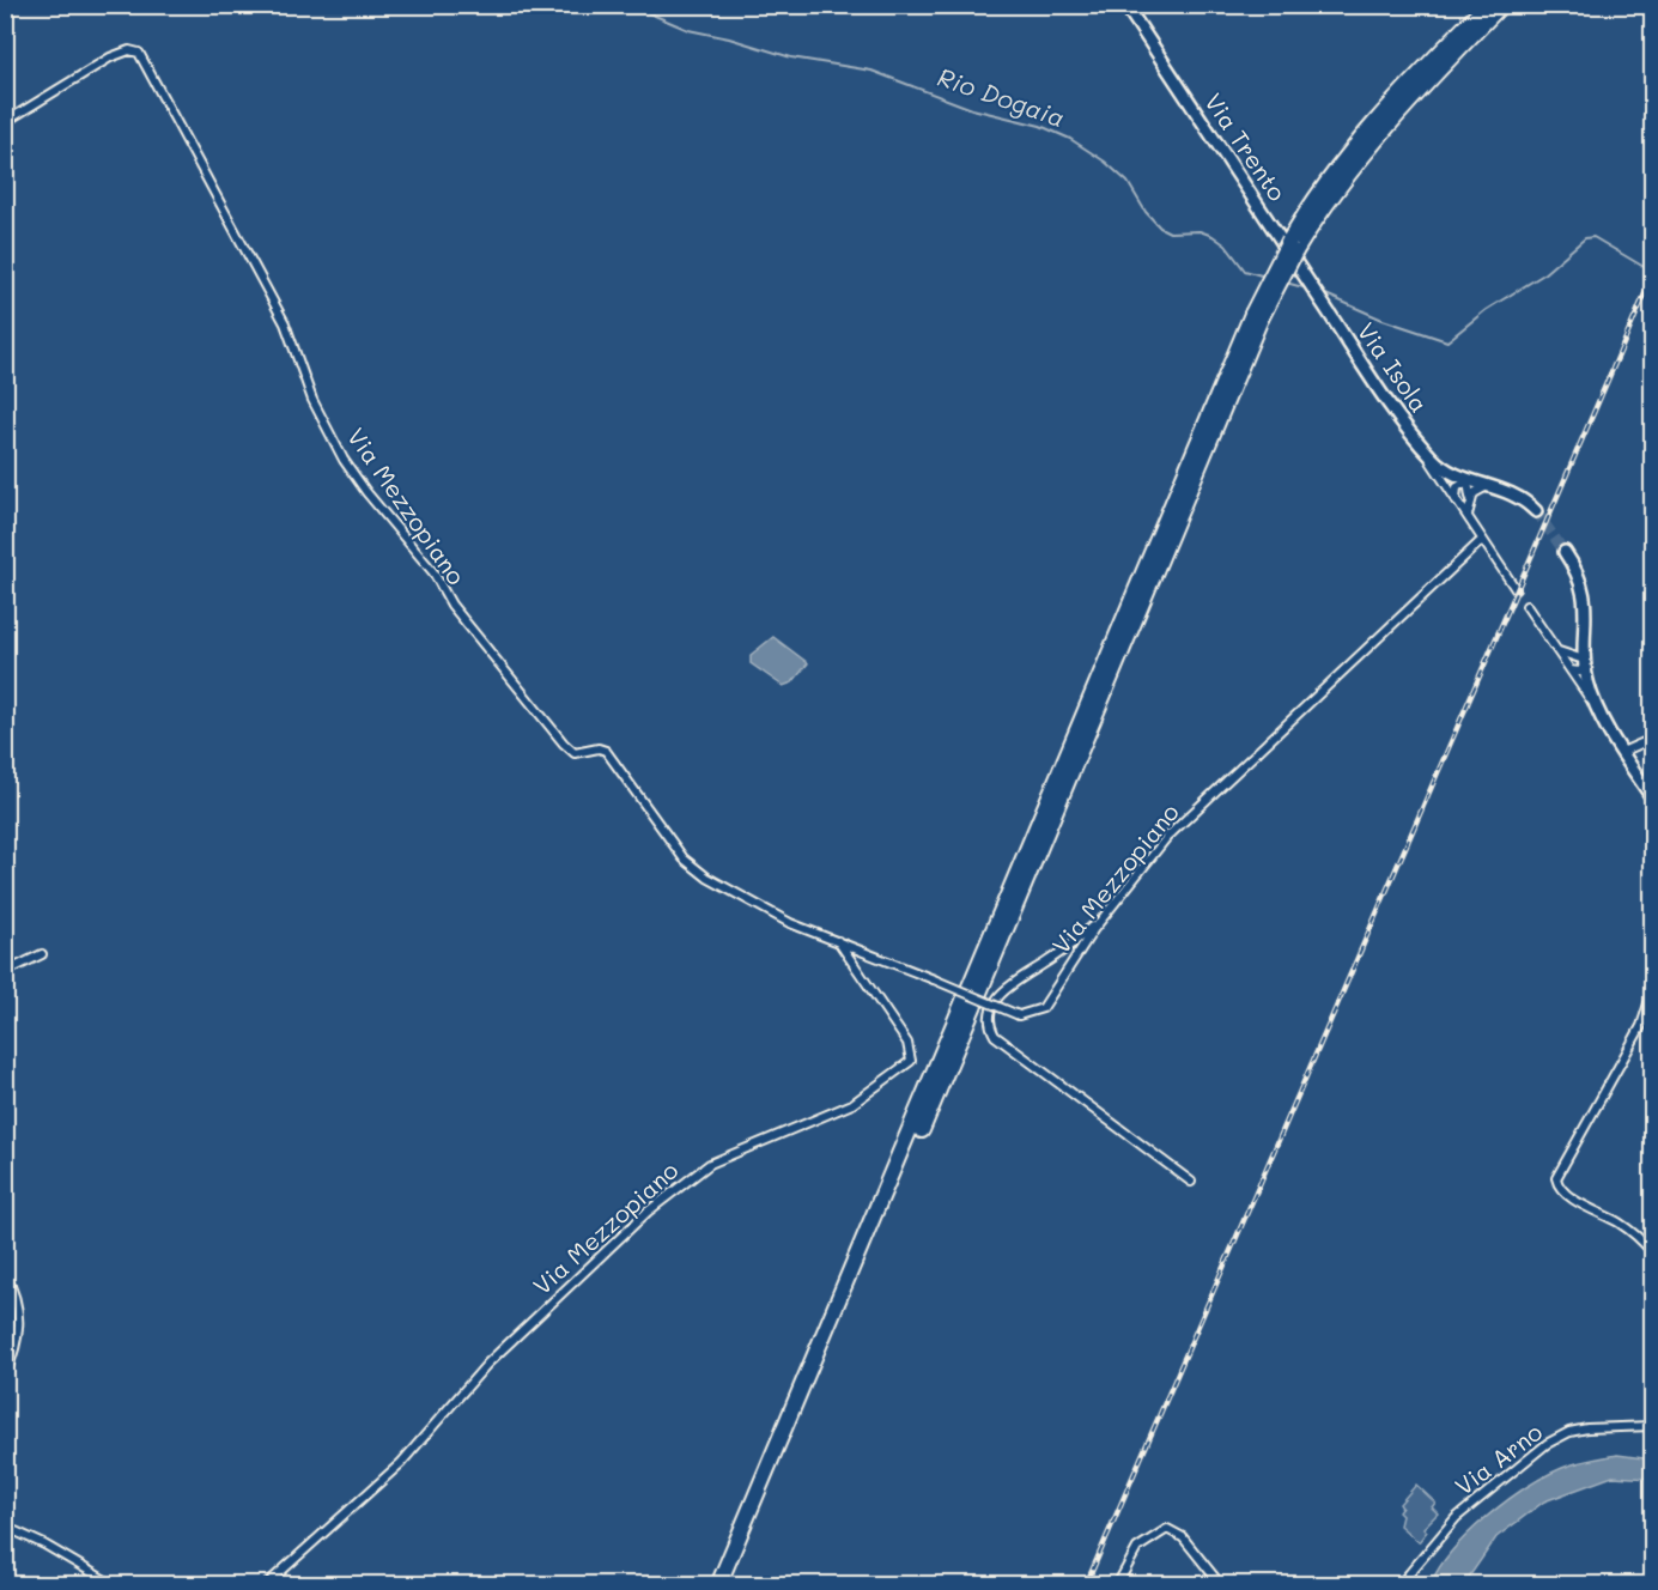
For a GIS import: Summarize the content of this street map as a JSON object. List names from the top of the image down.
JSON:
{
  "streets": {
    "street": [
      "Via Trento",
      "Via Isola",
      "Via Mezzopiano",
      "Via Arno"
    ]
  },
  "crossings": [
    ["Via Trento", "Via Isola"],
    ["Via Isola", "Via Mezzopiano"]
  ],
  "water": ["Rio Dogaia"]
}
